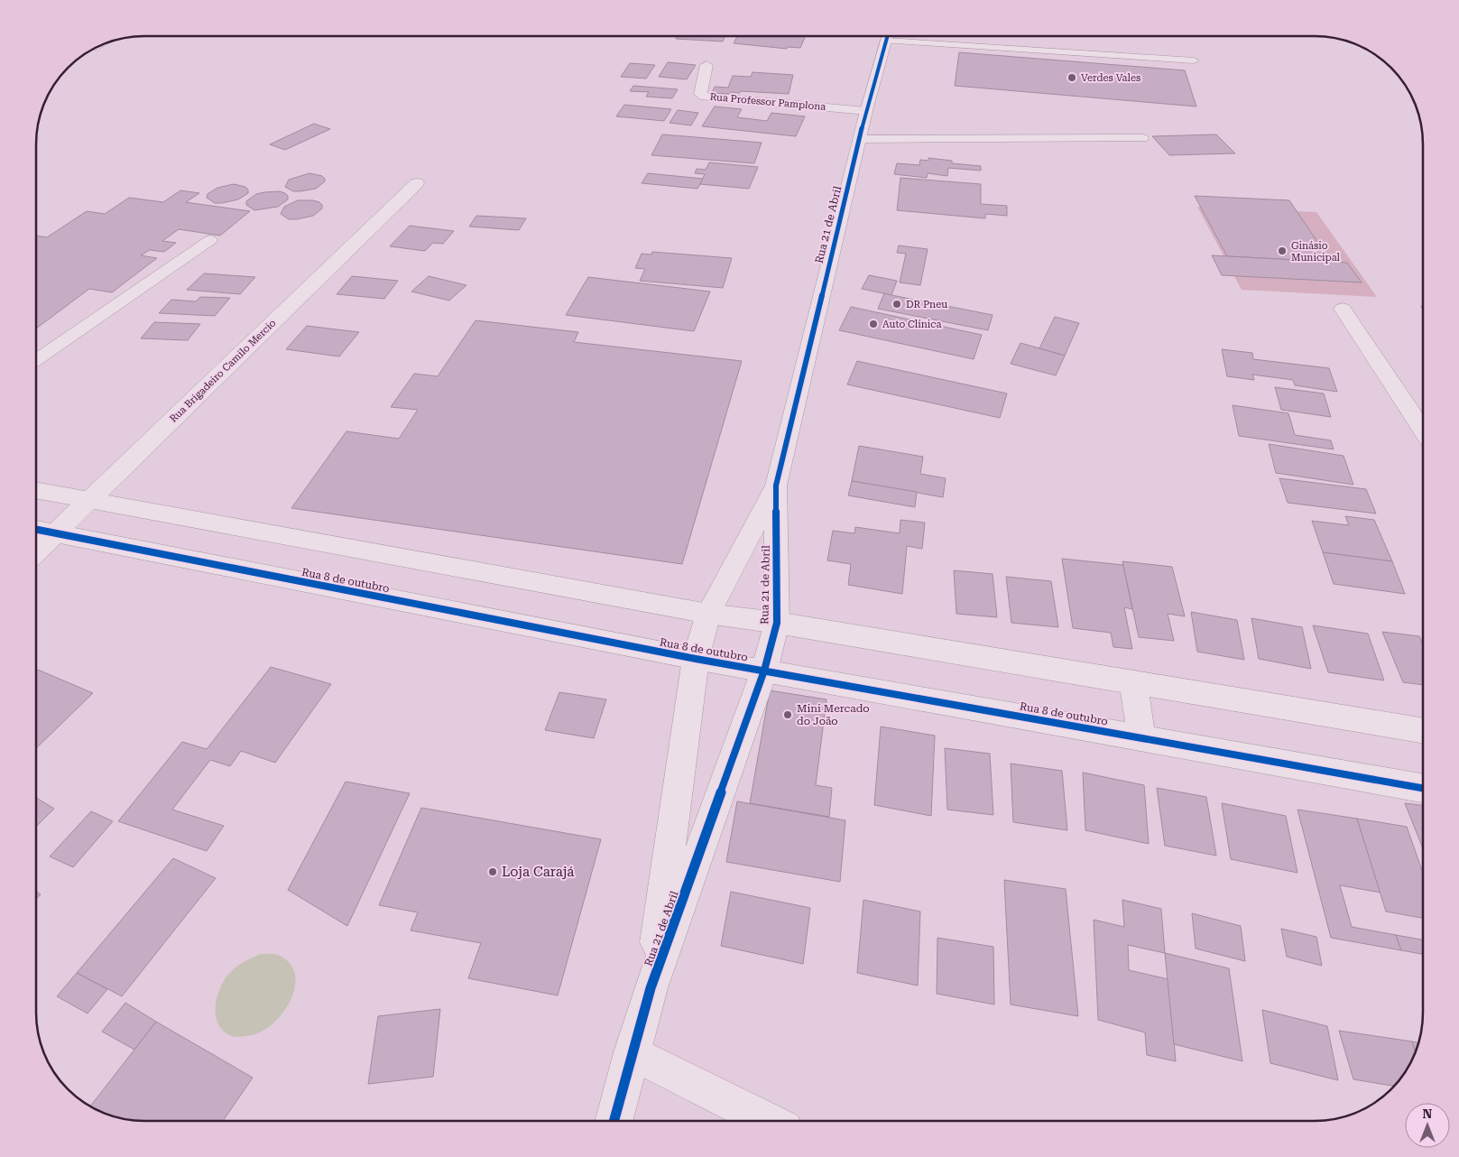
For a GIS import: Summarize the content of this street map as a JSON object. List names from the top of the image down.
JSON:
{
  "streets": {
    "street": [
      "Rua Professor Pamplona",
      "Rua 21 de Abril",
      "Rua Brigadeiro Camilo Mercio",
      "Rua 8 de outubro"
    ]
  },
  "crossings": [
    ["Rua Professor Pamplona", "Rua 21 de Abril"],
    ["Rua 21 de Abril", "Rua 8 de outubro"],
    ["Rua Brigadeiro Camilo Mercio", "Rua 8 de outubro"]
  ],
  "places": [
    "Verdes Vales",
    "Ginásio Municipal",
    "DR Pneu",
    "Auto Clínica",
    "Mini Mercado do João",
    "Loja Carajá"
  ],
  "north": "top"
}
